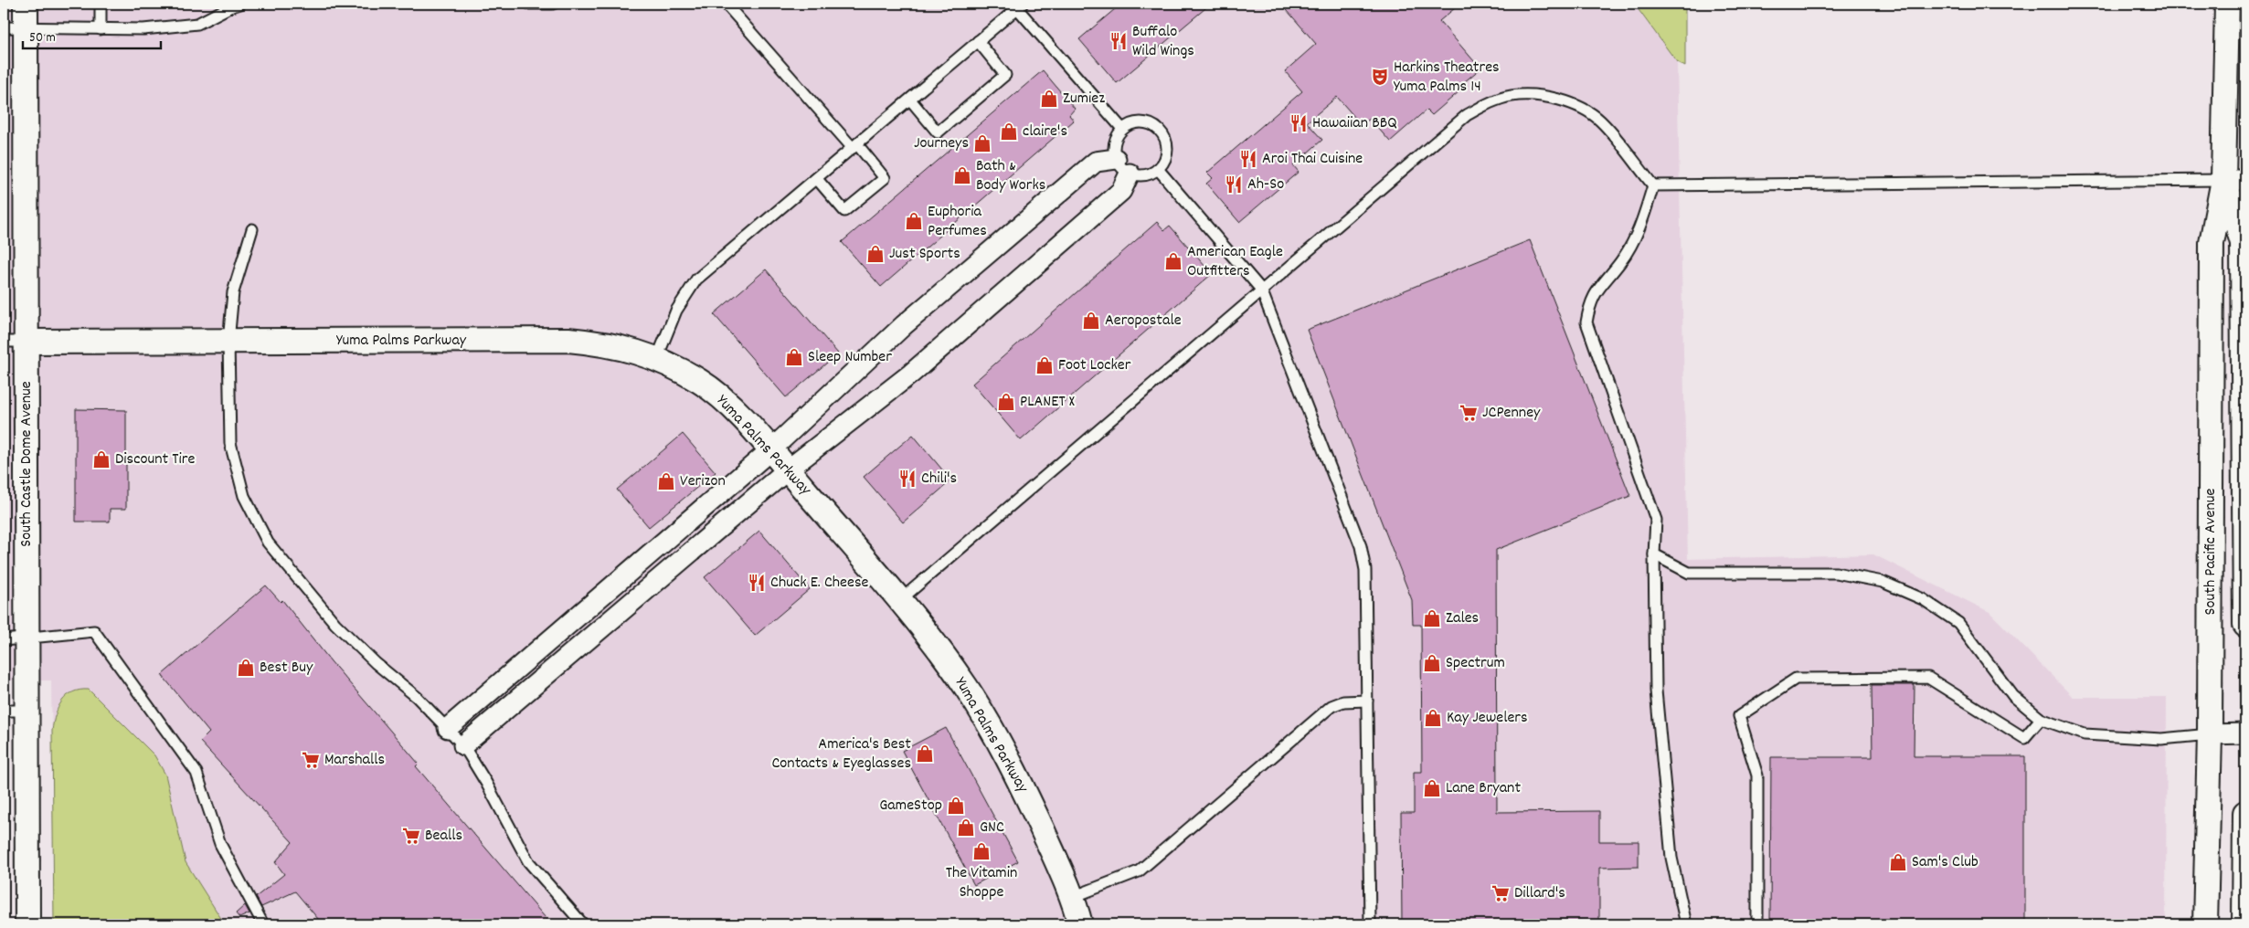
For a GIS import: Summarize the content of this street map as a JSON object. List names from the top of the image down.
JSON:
{
  "streets": {
    "street": ["Yuma Palms Parkway", "South Castle Dome Avenue", "South Pacific Avenue"]
  },
  "crossings": [
    ["Yuma Palms Parkway", "South Castle Dome Avenue"]
  ],
  "places": {
    "restaurant": [
      "Buffalo Wild Wings",
      "Hawaiian BBQ",
      "Aroi Thai Cuisine",
      "Ah-So",
      "Chili's",
      "Chuck E. Cheese"
    ],
    "theatre": ["Harkins Theatres Yuma Palms 14"],
    "shop": [
      "Zumiez",
      "claire's",
      "Journeys",
      "Bath & Body Works",
      "Euphoria Perfumes",
      "Just Sports",
      "American Eagle Outfitters",
      "Aeropostale",
      "Sleep Number",
      "Foot Locker",
      "PLANET X",
      "Discount Tire",
      "Verizon",
      "Zales",
      "Spectrum",
      "Best Buy",
      "Kay Jewelers",
      "America's Best Contacts & Eyeglasses",
      "Lane Bryant",
      "GameStop",
      "GNC",
      "The Vitamin Shoppe",
      "Sam's Club"
    ],
    "supermarket": [
      "JCPenney",
      "Marshalls",
      "Bealls",
      "Dillard's"
    ]
  },
  "scale_bar": "50 m"
}
